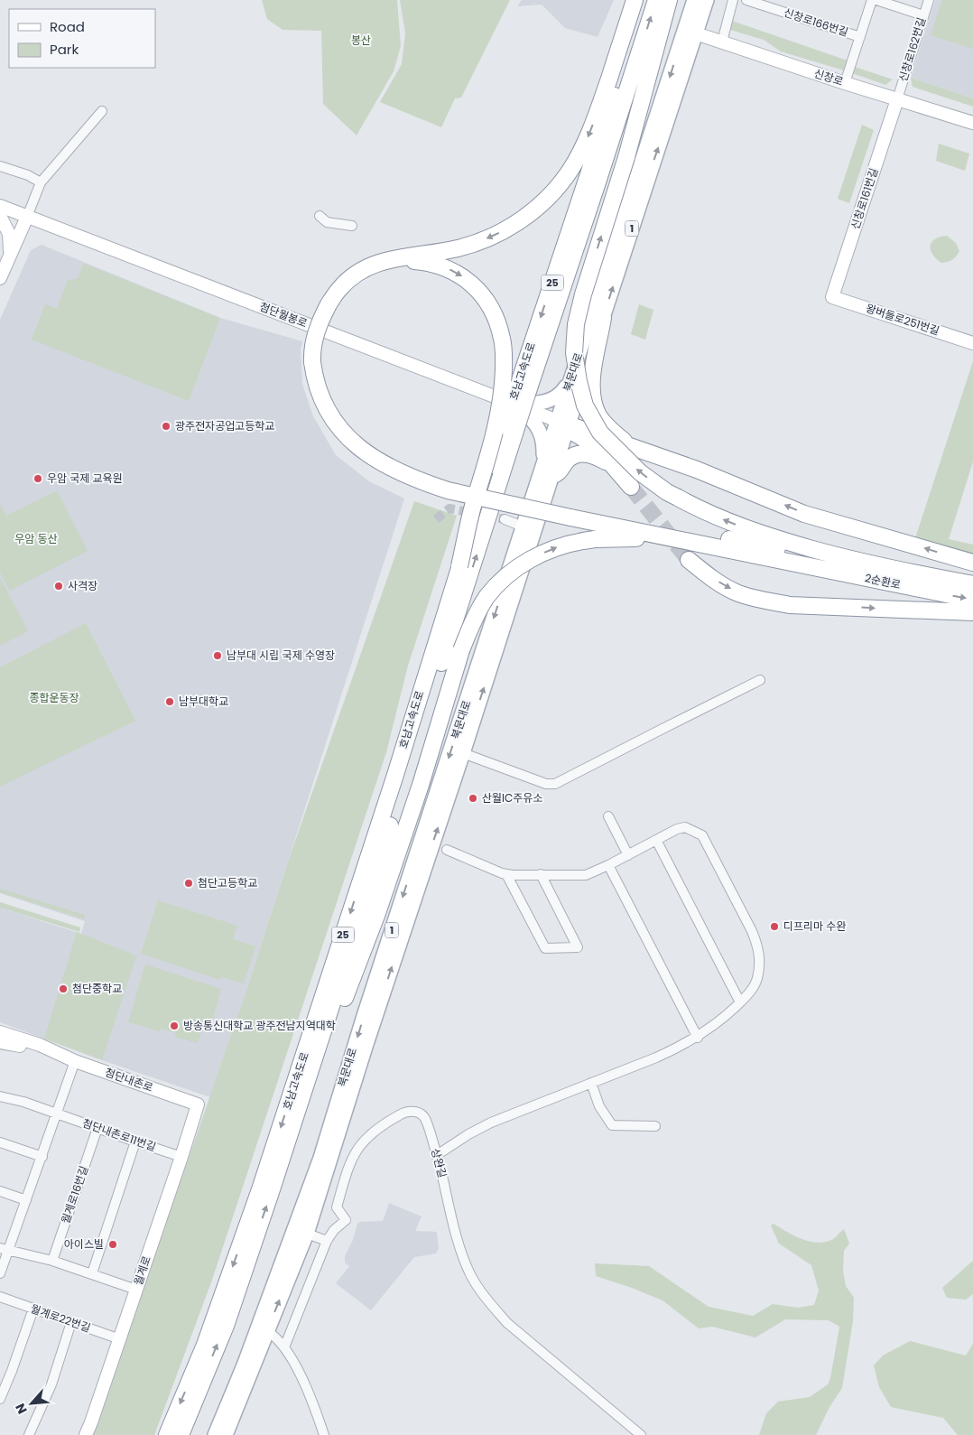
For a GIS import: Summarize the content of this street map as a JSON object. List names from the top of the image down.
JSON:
{
  "streets": {
    "highway": ["25", "호남고속도로", "2순환로"],
    "main road": ["1", "북문대로"],
    "street": [
      "신창로166번길",
      "신창로162번길",
      "신창로",
      "신창로161번길",
      "첨단월봉로",
      "왕버들로251번길",
      "첨단내촌로",
      "첨단내촌로11번길",
      "상완길",
      "월계로16번길",
      "월계로",
      "월계로22번길"
    ]
  },
  "crossings": [
    ["신창로166번길", "신창로"],
    ["신창로162번길", "신창로"],
    ["신창로162번길", "신창로161번길"],
    ["신창로", "신창로161번길"],
    ["신창로", "북문대로"],
    ["신창로161번길", "왕버들로251번길"],
    ["첨단월봉로", "북문대로"],
    ["첨단내촌로", "월계로"],
    ["첨단내촌로11번길", "월계로16번길"],
    ["첨단내촌로11번길", "월계로"],
    ["월계로", "월계로22번길"]
  ],
  "parks": ["봉산", "우암 동산", "종합운동장"],
  "places": [
    "광주전자공업고등학교",
    "우암 국제 교육원",
    "사격장",
    "남부대 시립 국제 수영장",
    "남부대학교",
    "산월IC주유소",
    "첨단고등학교",
    "디프리마 수완",
    "첨단중학교",
    "방송통신대학교 광주전남지역대학",
    "아이스빌"
  ],
  "legend": ["Road", "Park"],
  "north": "bottom left"
}
